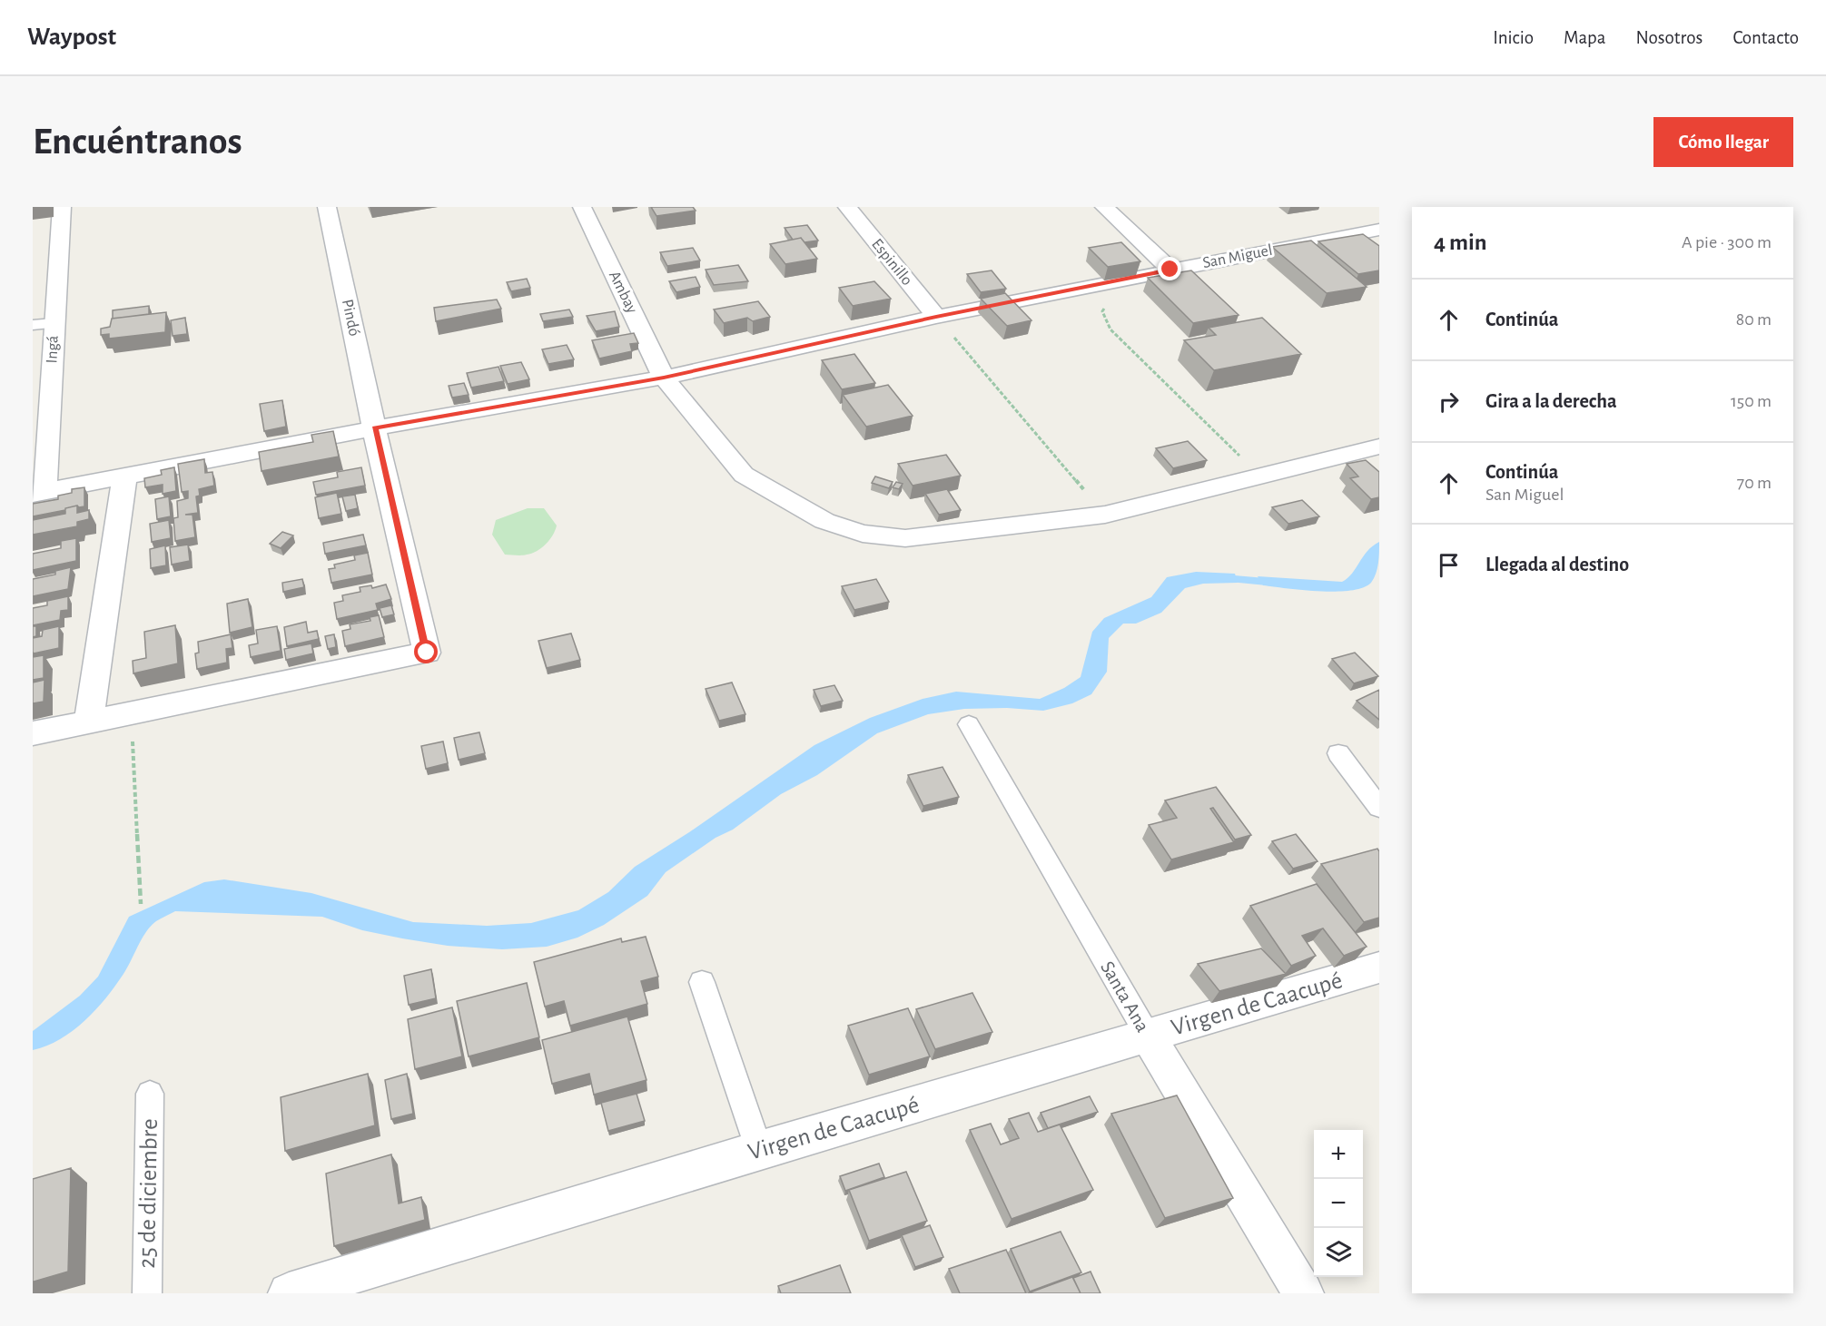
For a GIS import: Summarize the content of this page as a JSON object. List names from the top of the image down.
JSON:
{
  "streets": {
    "street": [
      "San Miguel",
      "Espinillo",
      "Ambay",
      "Pindó",
      "Ingá",
      "Santa Ana",
      "Virgen de Caacupé"
    ],
    "lane": ["25 de diciembre"]
  },
  "crossings": [
    ["San Miguel", "Espinillo"],
    ["San Miguel", "Ambay"],
    ["San Miguel", "Pindó"],
    ["San Miguel", "Ingá"],
    ["Santa Ana", "Virgen de Caacupé"]
  ],
  "page": {
    "header": "Waypost",
    "nav": [
      "Inicio",
      "Mapa",
      "Nosotros",
      "Contacto"
    ],
    "buttons": "Cómo llegar",
    "title": "Encuéntranos",
    "heading": ["4 min", "A pie · 300 m"],
    "list": [
      ["Continúa", "80 m"],
      ["Gira a la derecha", "150 m"],
      ["Continúa", "San Miguel", "70 m"],
      "Llegada al destino"
    ],
    "map_buttons": ["+", "−"]
  }
}
